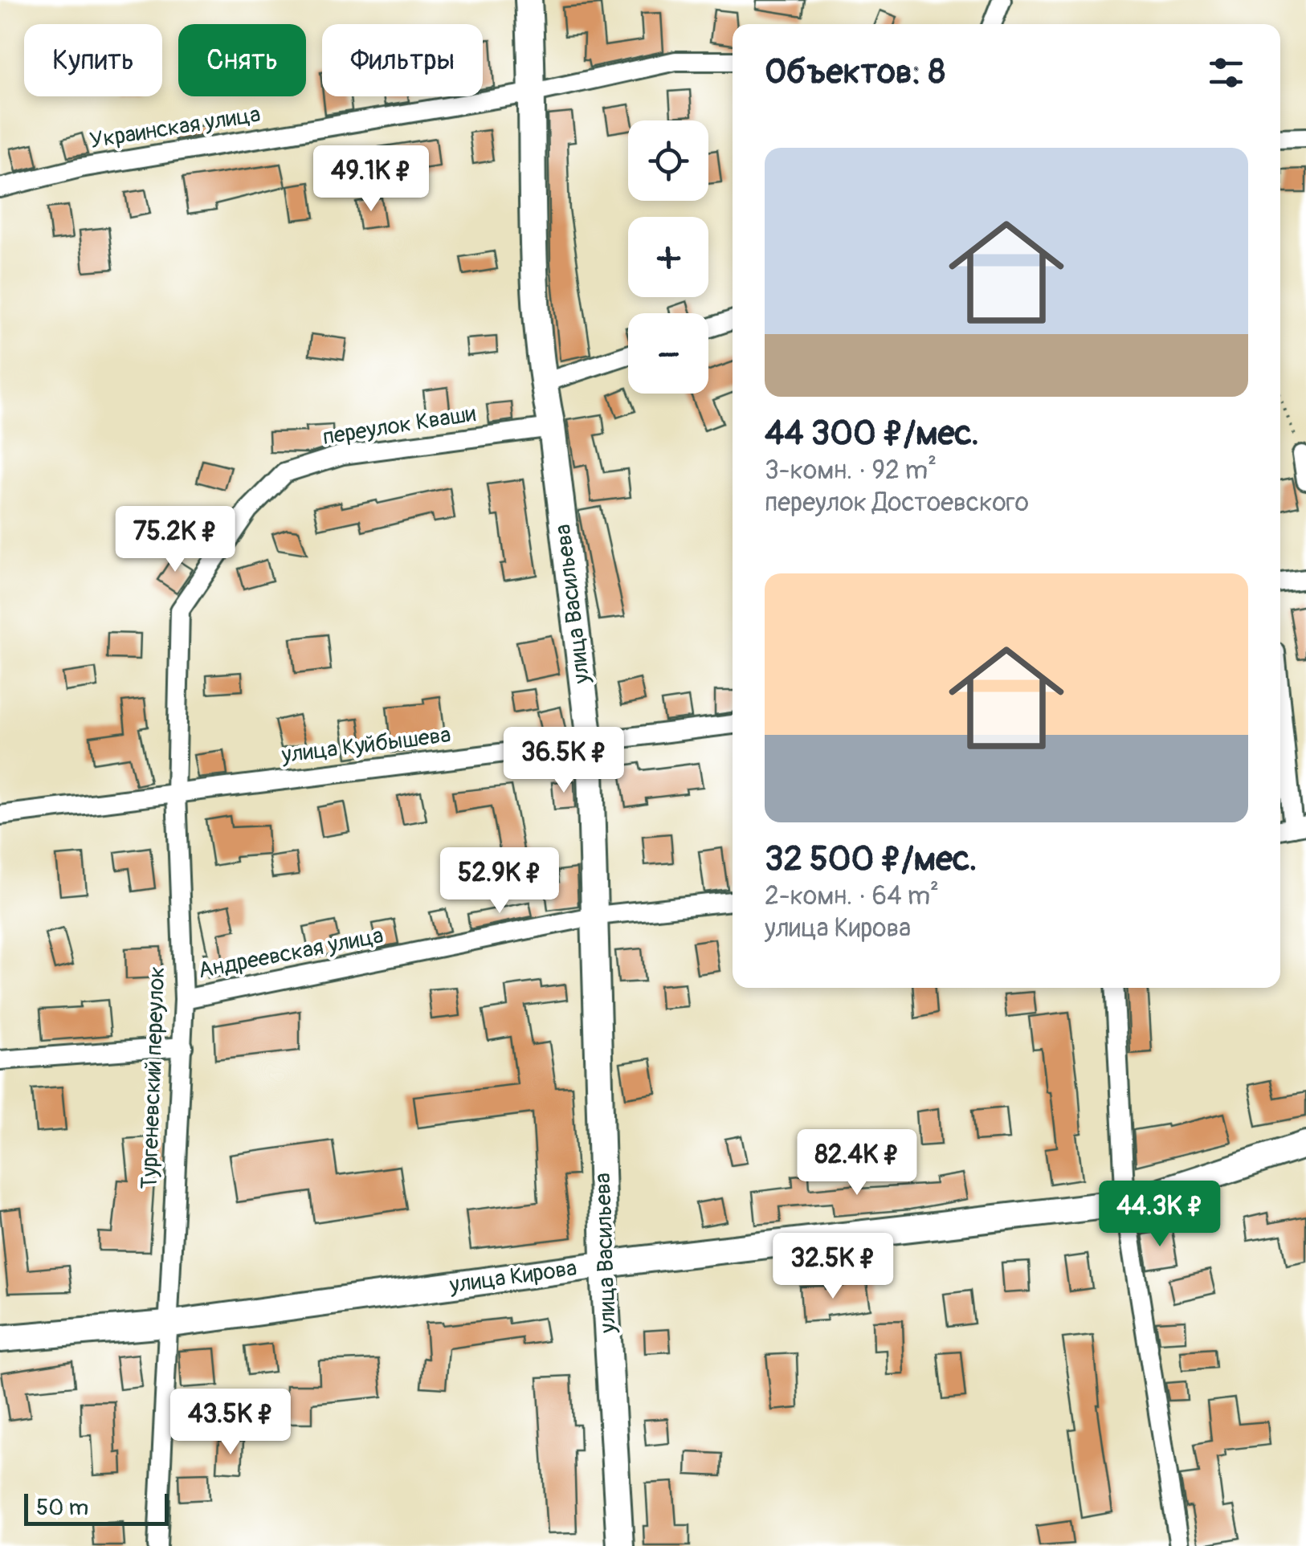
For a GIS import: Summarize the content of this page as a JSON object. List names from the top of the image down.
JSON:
{
  "streets": {
    "street": [
      "Украинская улица",
      "переулок Кваши",
      "улица Васильева",
      "улица Куйбышева",
      "Андреевская улица",
      "Тургеневский переулок",
      "улица Кирова"
    ]
  },
  "crossings": [
    ["Украинская улица", "улица Васильева"],
    ["переулок Кваши", "улица Васильева"],
    ["переулок Кваши", "Тургеневский переулок"],
    ["улица Васильева", "улица Куйбышева"],
    ["улица Васильева", "Андреевская улица"],
    ["улица Васильева", "улица Кирова"],
    ["улица Куйбышева", "Тургеневский переулок"],
    ["Андреевская улица", "Тургеневский переулок"],
    ["Тургеневский переулок", "улица Кирова"]
  ],
  "scale_bar": "50 m",
  "page": {
    "chip": ["Купить", "Снять", "Фильтры"],
    "heading": "Объектов: 8",
    "map_buttons": ["+", "−"],
    "list": [
      {
        "name": "44 300 ₽/мес.",
        "note": "3-комн. · 92 m² · переулок Достоевского"
      },
      {
        "name": "32 500 ₽/мес.",
        "note": "2-комн. · 64 m² · улица Кирова"
      }
    ],
    "price": [
      "49.1K ₽",
      "75.2K ₽",
      "36.5K ₽",
      "52.9K ₽",
      "82.4K ₽",
      "44.3K ₽",
      "32.5K ₽",
      "43.5K ₽"
    ],
    "scale": "50 m"
  }
}
